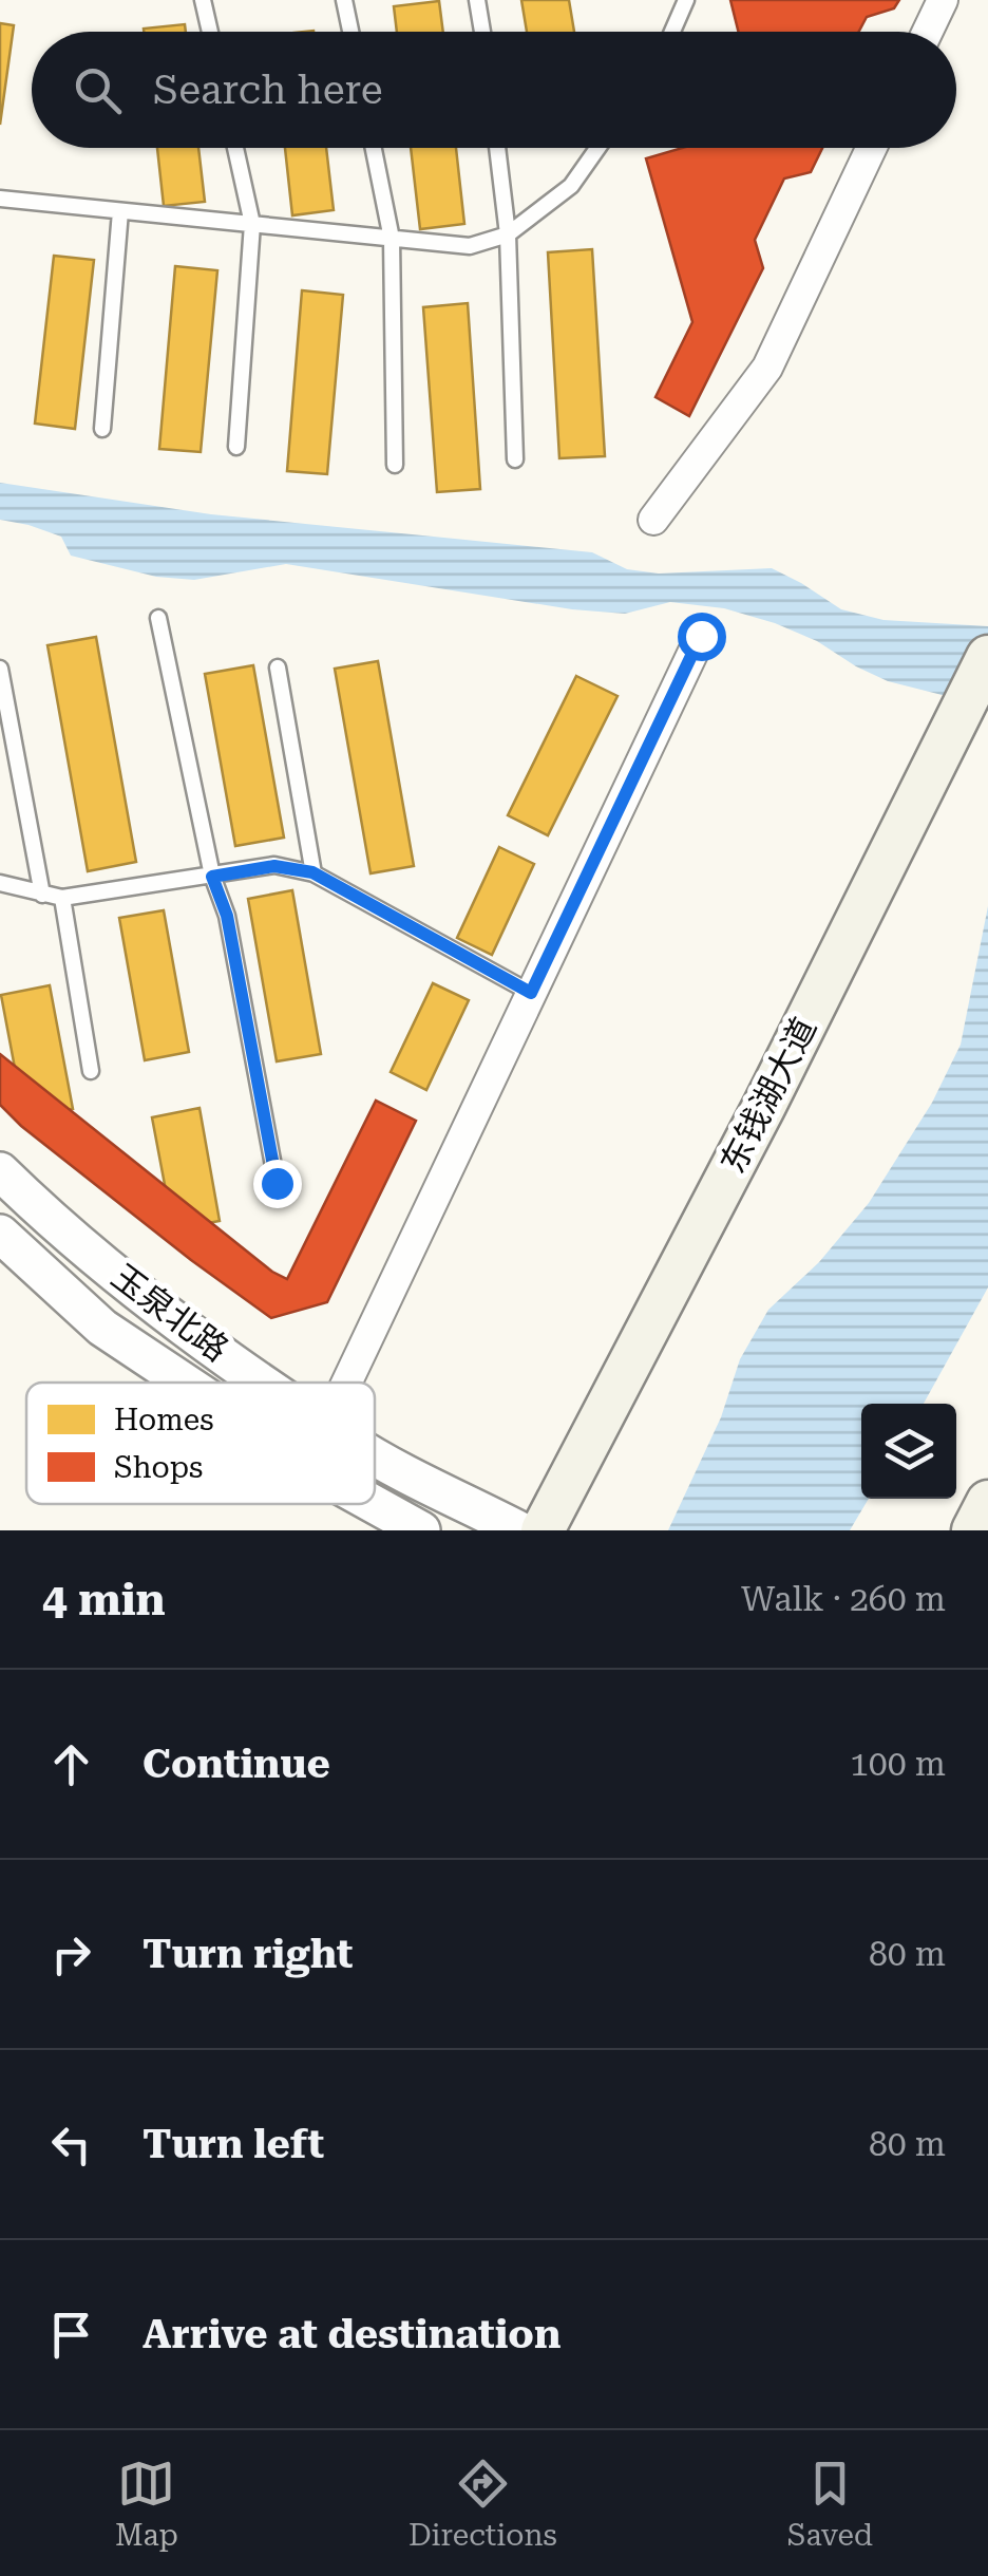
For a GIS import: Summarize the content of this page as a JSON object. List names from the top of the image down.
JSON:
{
  "streets": {
    "main road": ["东钱湖大道"],
    "street": ["玉泉北路"]
  },
  "legend": ["Homes", "Shops"],
  "page": {
    "search": "Search here",
    "heading": ["4 min", "Walk · 260 m"],
    "list": [
      ["Continue", "100 m"],
      ["Turn right", "80 m"],
      ["Turn left", "80 m"],
      "Arrive at destination"
    ],
    "nav": ["Map", "Directions", "Saved"]
  }
}
